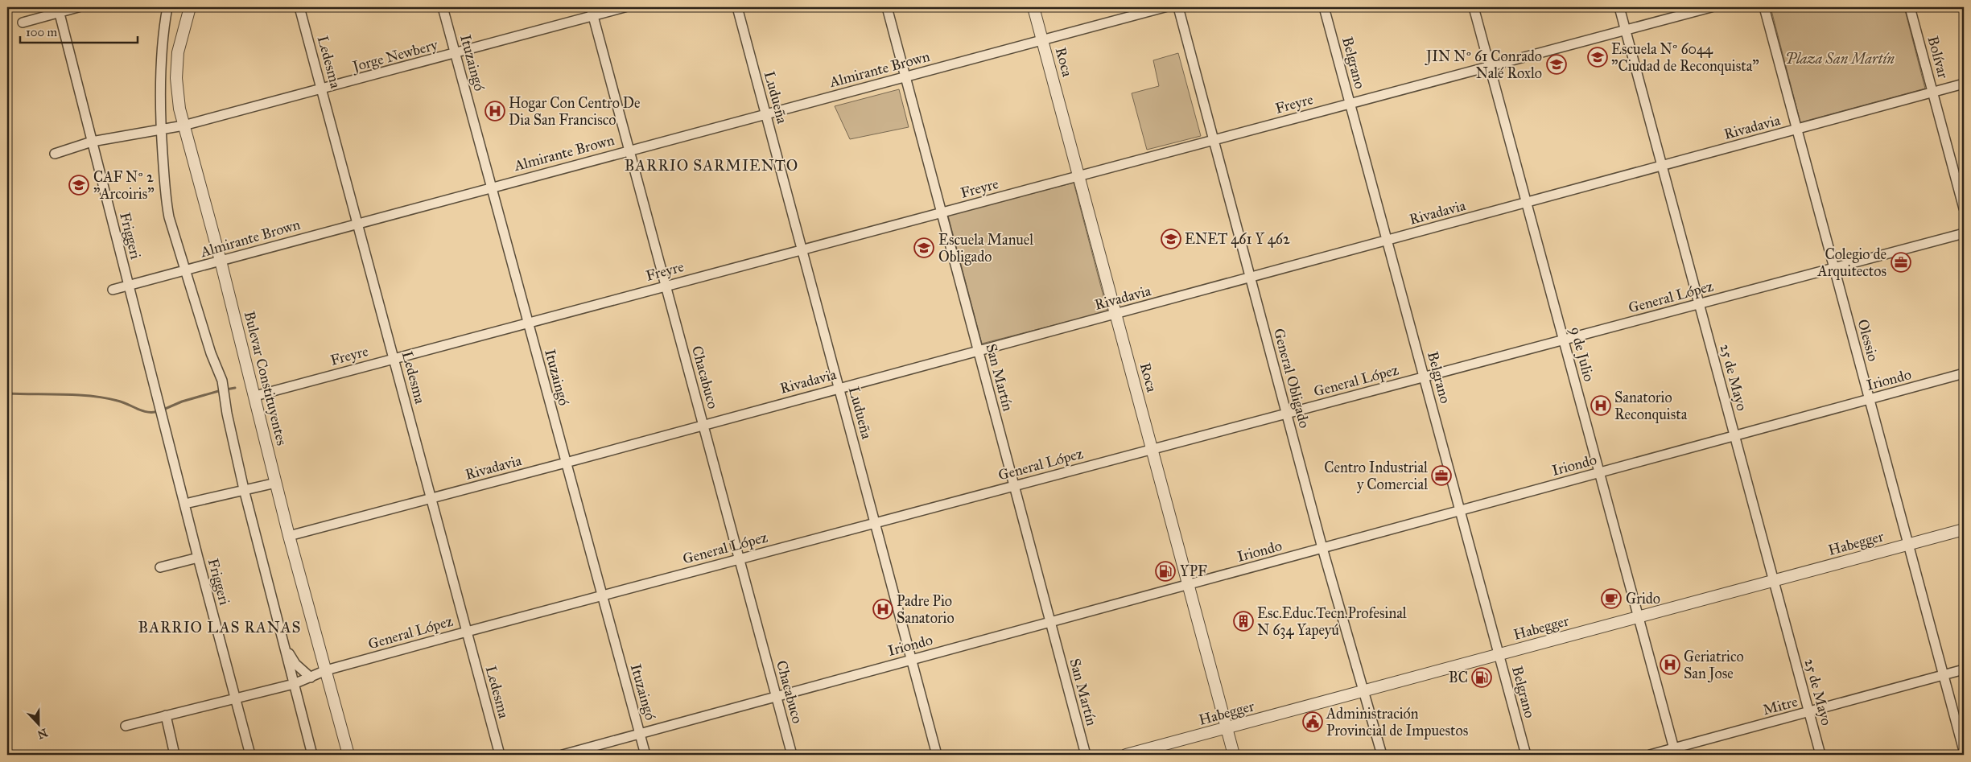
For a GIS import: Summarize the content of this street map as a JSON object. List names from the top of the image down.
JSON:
{
  "streets": {
    "street": [
      "Jorge Newbery",
      "Bolívar",
      "Ledesma",
      "Roca",
      "Ituzaingó",
      "Belgrano",
      "Almirante Brown",
      "Ludueña",
      "Freyre",
      "Rivadavia",
      "Friggeri",
      "General López",
      "Olessio",
      "9 de Julio",
      "Chacabuco",
      "San Martín",
      "25 de Mayo",
      "Bulevar Constituyentes",
      "General Obligado",
      "Iriondo",
      "Habegger",
      "Mitre"
    ]
  },
  "crossings": [
    ["Jorge Newbery", "Ledesma"],
    ["Jorge Newbery", "Ituzaingó"],
    ["Jorge Newbery", "Friggeri"],
    ["Jorge Newbery", "Chacabuco"],
    ["Jorge Newbery", "Bulevar Constituyentes"],
    ["Bolívar", "Rivadavia"],
    ["Ledesma", "Almirante Brown"],
    ["Ledesma", "Freyre"],
    ["Ledesma", "Rivadavia"],
    ["Ledesma", "General López"],
    ["Roca", "Almirante Brown"],
    ["Roca", "Freyre"],
    ["Roca", "Rivadavia"],
    ["Roca", "General López"],
    ["Roca", "Iriondo"],
    ["Roca", "Habegger"],
    ["Ituzaingó", "Almirante Brown"],
    ["Ituzaingó", "Freyre"],
    ["Ituzaingó", "Rivadavia"],
    ["Ituzaingó", "General López"],
    ["Ituzaingó", "Iriondo"],
    ["Belgrano", "Freyre"],
    ["Belgrano", "Rivadavia"],
    ["Belgrano", "General López"],
    ["Belgrano", "Iriondo"],
    ["Belgrano", "Habegger"],
    ["Almirante Brown", "Ludueña"],
    ["Almirante Brown", "Friggeri"],
    ["Almirante Brown", "Chacabuco"],
    ["Almirante Brown", "San Martín"],
    ["Almirante Brown", "Bulevar Constituyentes"],
    ["Ludueña", "Freyre"],
    ["Ludueña", "Rivadavia"],
    ["Ludueña", "General López"],
    ["Ludueña", "Iriondo"],
    ["Freyre", "9 de Julio"],
    ["Freyre", "Chacabuco"],
    ["Freyre", "San Martín"],
    ["Freyre", "25 de Mayo"],
    ["Freyre", "Bulevar Constituyentes"],
    ["Freyre", "General Obligado"],
    ["Rivadavia", "Olessio"],
    ["Rivadavia", "9 de Julio"],
    ["Rivadavia", "Chacabuco"],
    ["Rivadavia", "San Martín"],
    ["Rivadavia", "25 de Mayo"],
    ["Rivadavia", "Bulevar Constituyentes"],
    ["Rivadavia", "General Obligado"],
    ["Friggeri", "General López"],
    ["General López", "Olessio"],
    ["General López", "9 de Julio"],
    ["General López", "Chacabuco"],
    ["General López", "San Martín"],
    ["General López", "25 de Mayo"],
    ["General López", "Bulevar Constituyentes"],
    ["General López", "General Obligado"],
    ["Olessio", "Iriondo"],
    ["Olessio", "Habegger"],
    ["Olessio", "Mitre"],
    ["9 de Julio", "Iriondo"],
    ["9 de Julio", "Habegger"],
    ["9 de Julio", "Mitre"],
    ["Chacabuco", "Iriondo"],
    ["San Martín", "Iriondo"],
    ["25 de Mayo", "Iriondo"],
    ["25 de Mayo", "Habegger"],
    ["25 de Mayo", "Mitre"],
    ["General Obligado", "Iriondo"],
    ["General Obligado", "Habegger"]
  ],
  "districts": ["BARRIO SARMIENTO", "BARRIO LAS RANAS"],
  "parks": ["Plaza San Martín"],
  "places": {
    "school or university": [
      "Escuela Nº 6044 \"Ciudad de Reconquista\"",
      "JIN Nº 61 Conrado Nalé Roxlo",
      "CAF Nº 2 \"Arcoiris\"",
      "ENET 461 Y 462",
      "Escuela Manuel Obligado"
    ],
    "hospital": [
      "Hogar Con Centro De Dia San Francisco",
      "Sanatorio Reconquista",
      "Padre Pio Sanatorio",
      "Geriatrico San Jose"
    ],
    "office": ["Colegio de Arquitectos", "Centro Industrial y Comercial"],
    "fuel station": ["YPF", "BC"],
    "cafe": ["Grido"],
    "building": ["Esc.Educ.Tecn.Profesinal N 634 Yapeyú"],
    "public building": ["Administración Provincial de Impuestos"]
  },
  "scale_bar": "100 m",
  "north": "bottom"
}
